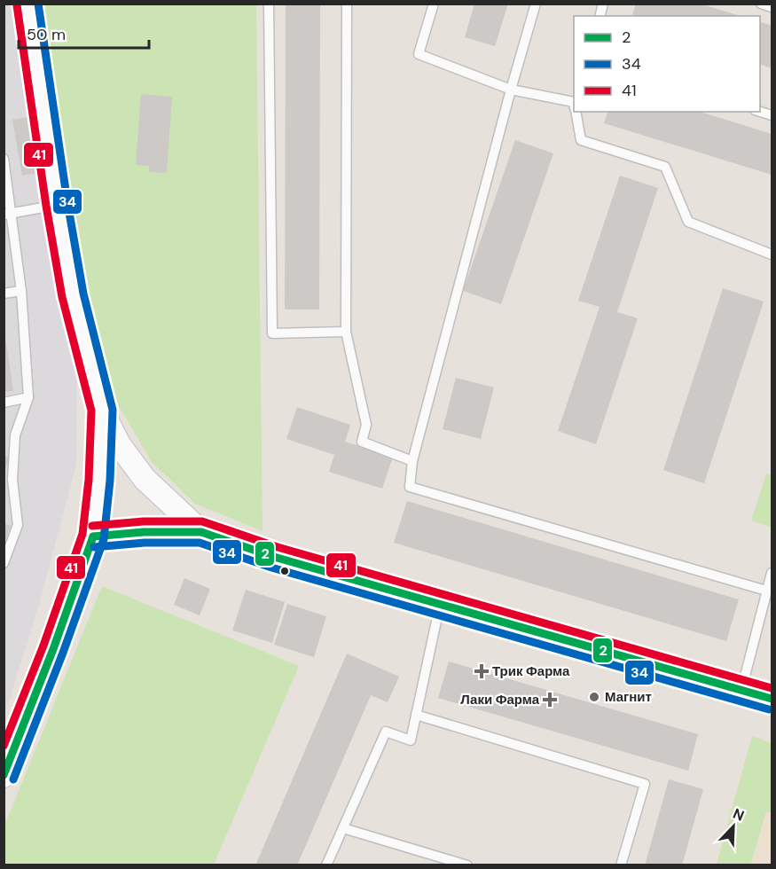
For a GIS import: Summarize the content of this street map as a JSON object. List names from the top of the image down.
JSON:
{
  "places": {
    "health": ["Трик Фарма", "Лаки Фарма"],
    "other": ["Магнит"]
  },
  "lines": ["transit line 34", "transit line 41", "transit line 2"],
  "legend": ["2", "34", "41"],
  "scale_bar": "50 m",
  "north": "top right"
}
